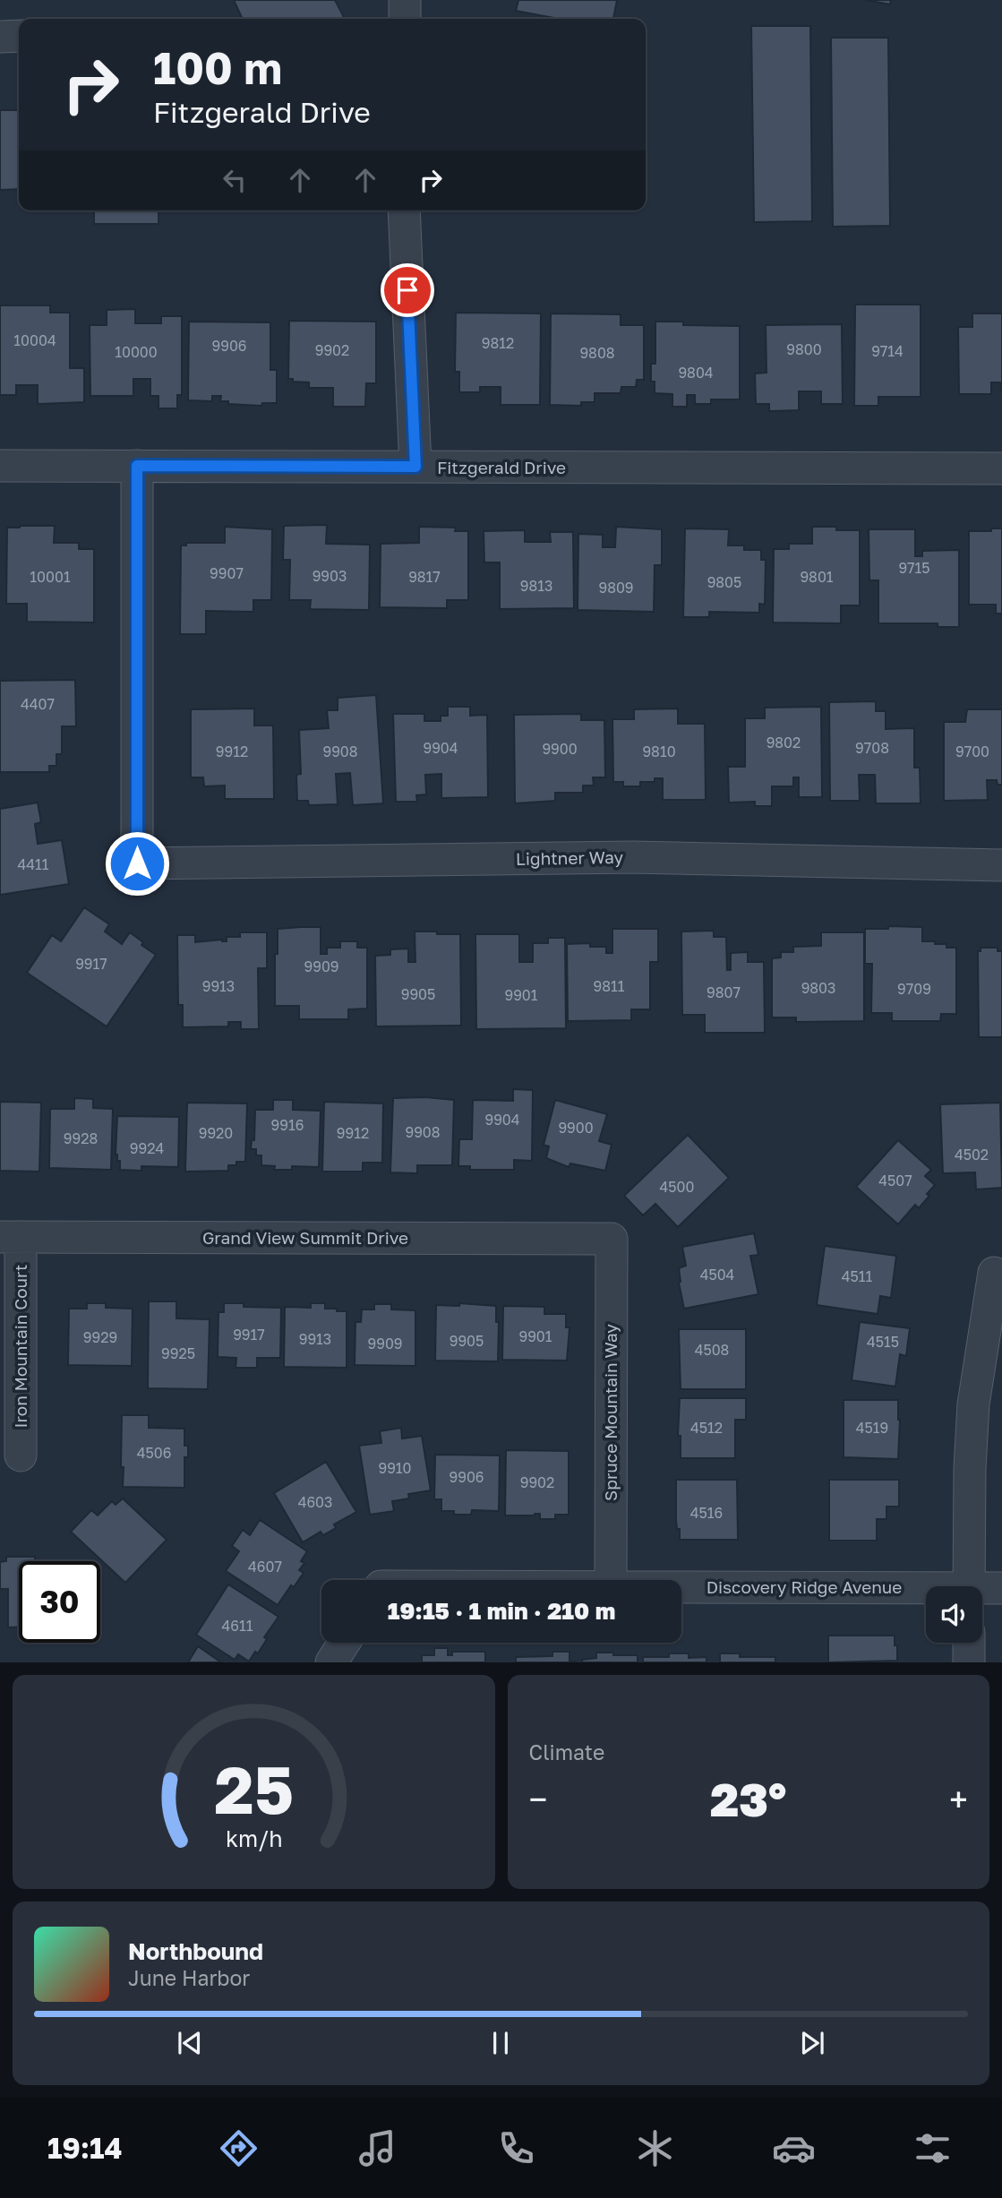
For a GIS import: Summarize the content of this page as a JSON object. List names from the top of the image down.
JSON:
{
  "streets": {
    "street": [
      "Fitzgerald Drive",
      "Lightner Way",
      "Grand View Summit Drive",
      "Iron Mountain Court",
      "Spruce Mountain Way",
      "Discovery Ridge Avenue"
    ]
  },
  "crossings": [
    ["Fitzgerald Drive", "Lightner Way"],
    ["Grand View Summit Drive", "Iron Mountain Court"],
    ["Grand View Summit Drive", "Spruce Mountain Way"]
  ],
  "house_numbers": [
    "10004",
    "9812",
    "9906",
    "9800",
    "9902",
    "9714",
    "10000",
    "9808",
    "9804",
    "9715",
    "9907",
    "9903",
    "10001",
    "9817",
    "9801",
    "9805",
    "9813",
    "9809",
    "4407",
    "9802",
    "9904",
    "9708",
    "9900",
    "9912",
    "9908",
    "9810",
    "9700",
    "4411",
    "9917",
    "9909",
    "9913",
    "9811",
    "9803",
    "9709",
    "9807",
    "9905",
    "9901",
    "9904",
    "9916",
    "9900",
    "9908",
    "9920",
    "9912",
    "9928",
    "9924",
    "4502",
    "4507",
    "4500",
    "4504",
    "4511",
    "9917",
    "9901",
    "9929",
    "9913",
    "9905",
    "4515",
    "9909",
    "4508",
    "9925",
    "4512",
    "4519",
    "4506",
    "9910",
    "9906",
    "9902",
    "4603",
    "4516",
    "4607",
    "4611"
  ],
  "page": {
    "turn": ["100 m", "Fitzgerald Drive"],
    "limit": "30",
    "trip": "19:15 · 1 min · 210 m",
    "tile": "Climate",
    "heat": ["−", "23°", "+"],
    "song": ["Northbound", "June Harbor"],
    "tabs": "19:14",
    "gauge": ["25", "km/h"]
  }
}
